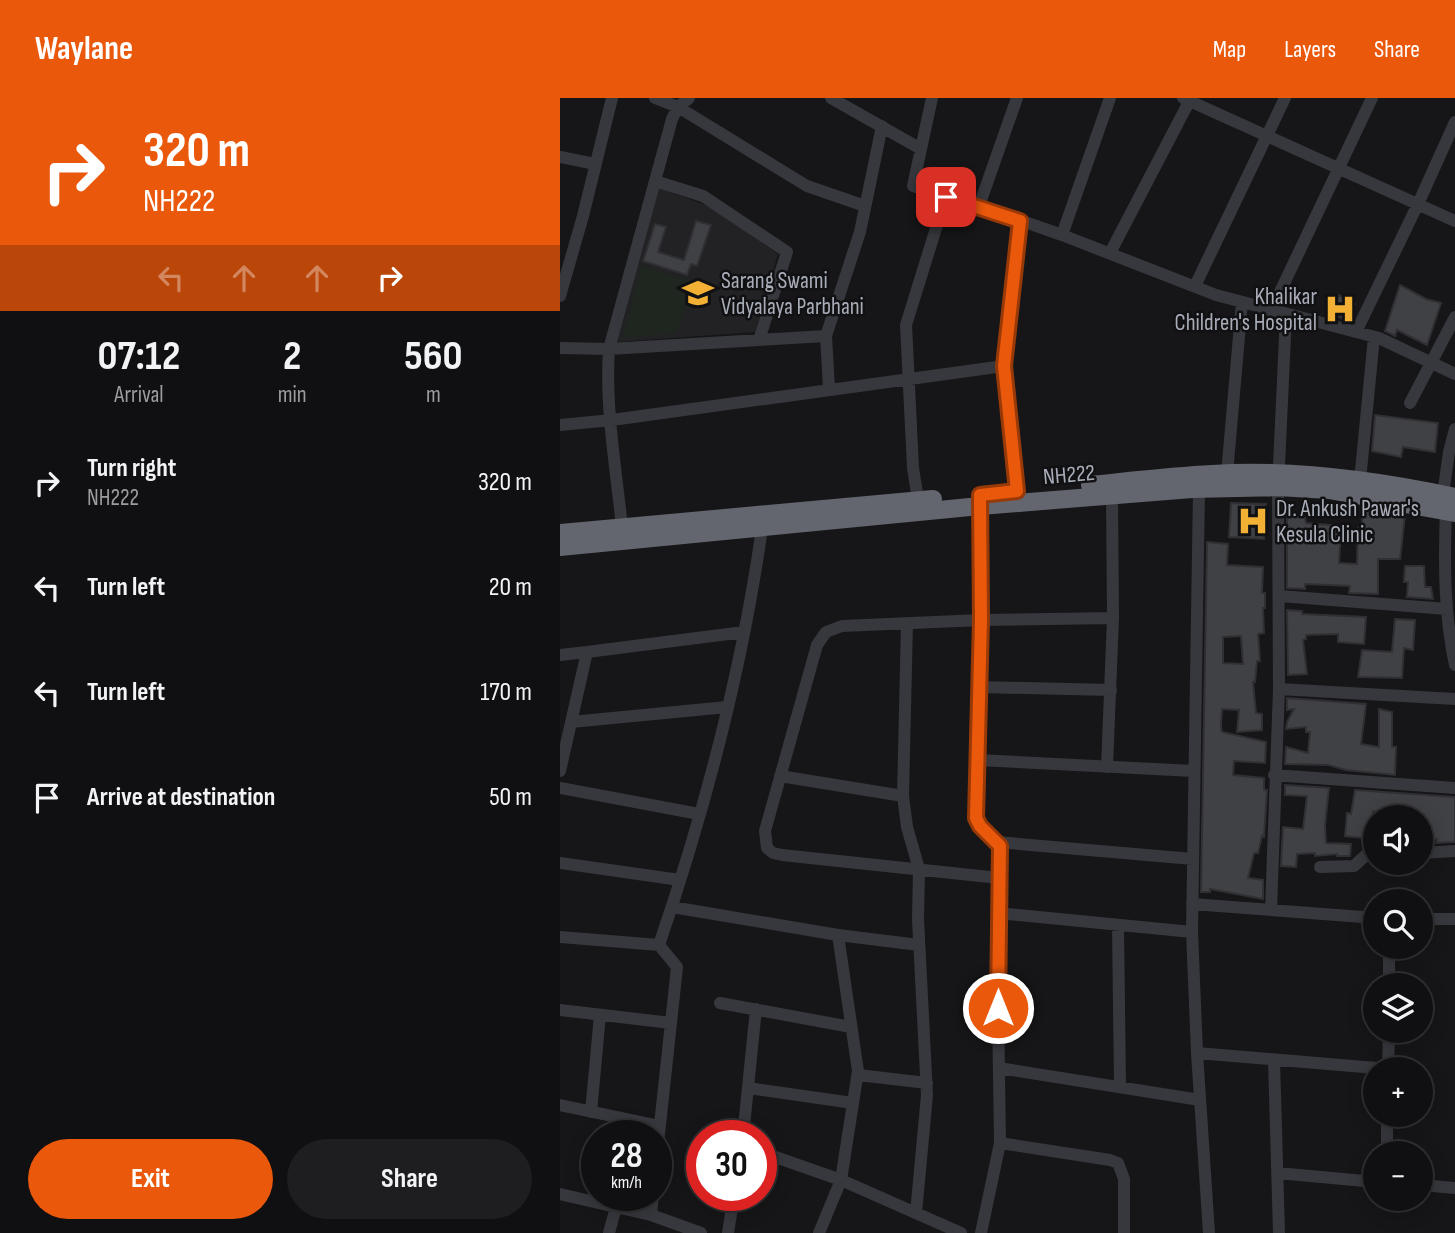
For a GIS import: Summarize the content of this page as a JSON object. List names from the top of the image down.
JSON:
{
  "streets": {
    "highway": ["NH222"]
  },
  "places": {
    "school or university": ["Sarang Swami Vidyalaya Parbhani"],
    "hospital": ["Khalikar Children's Hospital", "Dr. Ankush Pawar's Kesula Clinic"]
  },
  "page": {
    "header": "Waylane",
    "nav": ["Map", "Layers", "Share"],
    "turn": ["320 m", "NH222"],
    "eta": [
      "07:12",
      "Arrival",
      "2",
      "min",
      "560",
      "m"
    ],
    "list": [
      {
        "name": "Turn right",
        "note": "NH222",
        "value": "320 m"
      },
      {
        "name": "Turn left",
        "value": "20 m"
      },
      {
        "name": "Turn left",
        "value": "170 m"
      },
      {
        "name": "Arrive at destination",
        "value": "50 m"
      }
    ],
    "map_buttons": ["+", "−"],
    "speed": "28 km/h",
    "limit": "30",
    "buttons": ["Exit", "Share"]
  }
}
